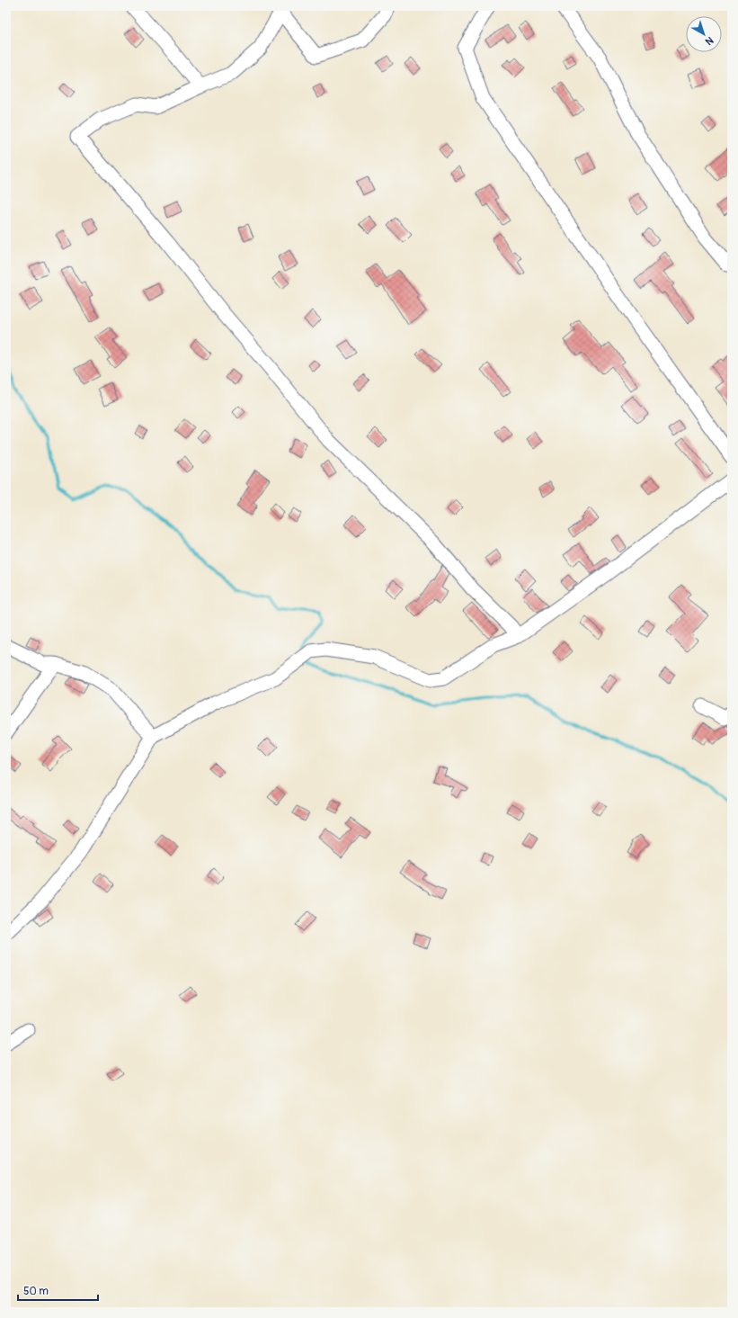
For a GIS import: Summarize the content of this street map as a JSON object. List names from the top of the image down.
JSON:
{
  "scale_bar": "50 m",
  "north": "bottom right"
}
